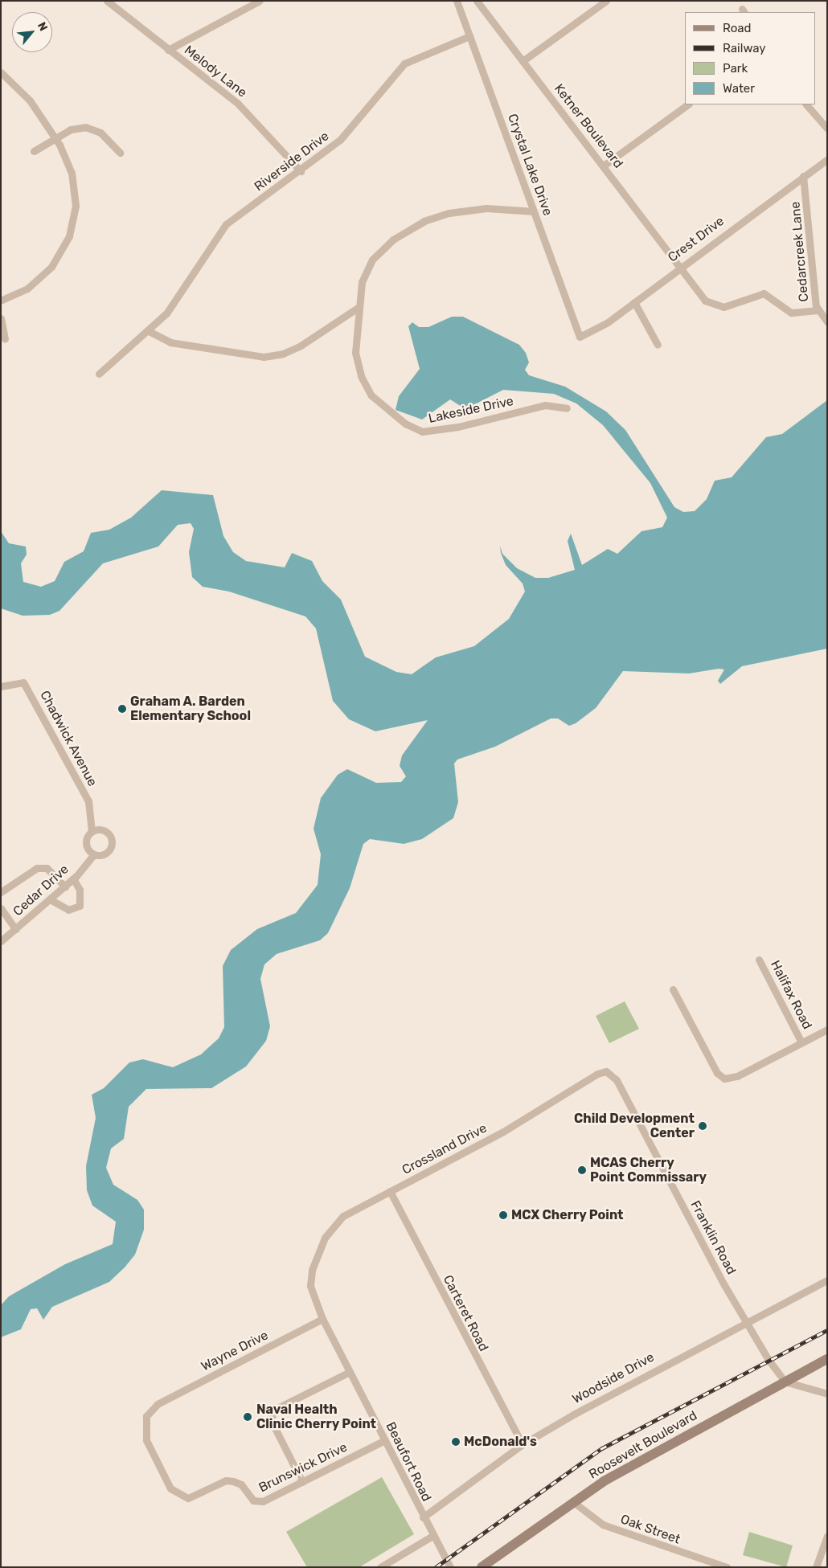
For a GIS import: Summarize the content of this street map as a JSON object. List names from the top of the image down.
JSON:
{
  "streets": {
    "street": [
      "Melody Lane",
      "Ketner Boulevard",
      "Riverside Drive",
      "Crystal Lake Drive",
      "Crest Drive",
      "Cedarcreek Lane",
      "Lakeside Drive",
      "Chadwick Avenue",
      "Cedar Drive",
      "Halifax Road",
      "Crossland Drive",
      "Franklin Road",
      "Carteret Road",
      "Wayne Drive",
      "Woodside Drive",
      "Roosevelt Boulevard",
      "Beaufort Road",
      "Brunswick Drive",
      "Oak Street"
    ]
  },
  "crossings": [
    ["Melody Lane", "Riverside Drive"],
    ["Ketner Boulevard", "Crest Drive"],
    ["Ketner Boulevard", "Cedarcreek Lane"],
    ["Riverside Drive", "Crystal Lake Drive"],
    ["Crystal Lake Drive", "Crest Drive"],
    ["Crystal Lake Drive", "Lakeside Drive"],
    ["Crest Drive", "Cedarcreek Lane"],
    ["Chadwick Avenue", "Cedar Drive"],
    ["Crossland Drive", "Franklin Road"],
    ["Crossland Drive", "Carteret Road"],
    ["Crossland Drive", "Beaufort Road"],
    ["Franklin Road", "Woodside Drive"],
    ["Franklin Road", "Roosevelt Boulevard"],
    ["Carteret Road", "Woodside Drive"],
    ["Wayne Drive", "Beaufort Road"],
    ["Wayne Drive", "Brunswick Drive"],
    ["Woodside Drive", "Beaufort Road"],
    ["Roosevelt Boulevard", "Oak Street"],
    ["Beaufort Road", "Brunswick Drive"]
  ],
  "places": [
    "Graham A. Barden Elementary School",
    "Child Development Center",
    "MCAS Cherry Point Commissary",
    "MCX Cherry Point",
    "Naval Health Clinic Cherry Point",
    "McDonald's"
  ],
  "legend": [
    "Road",
    "Railway",
    "Park",
    "Water"
  ],
  "north": "top right"
}
